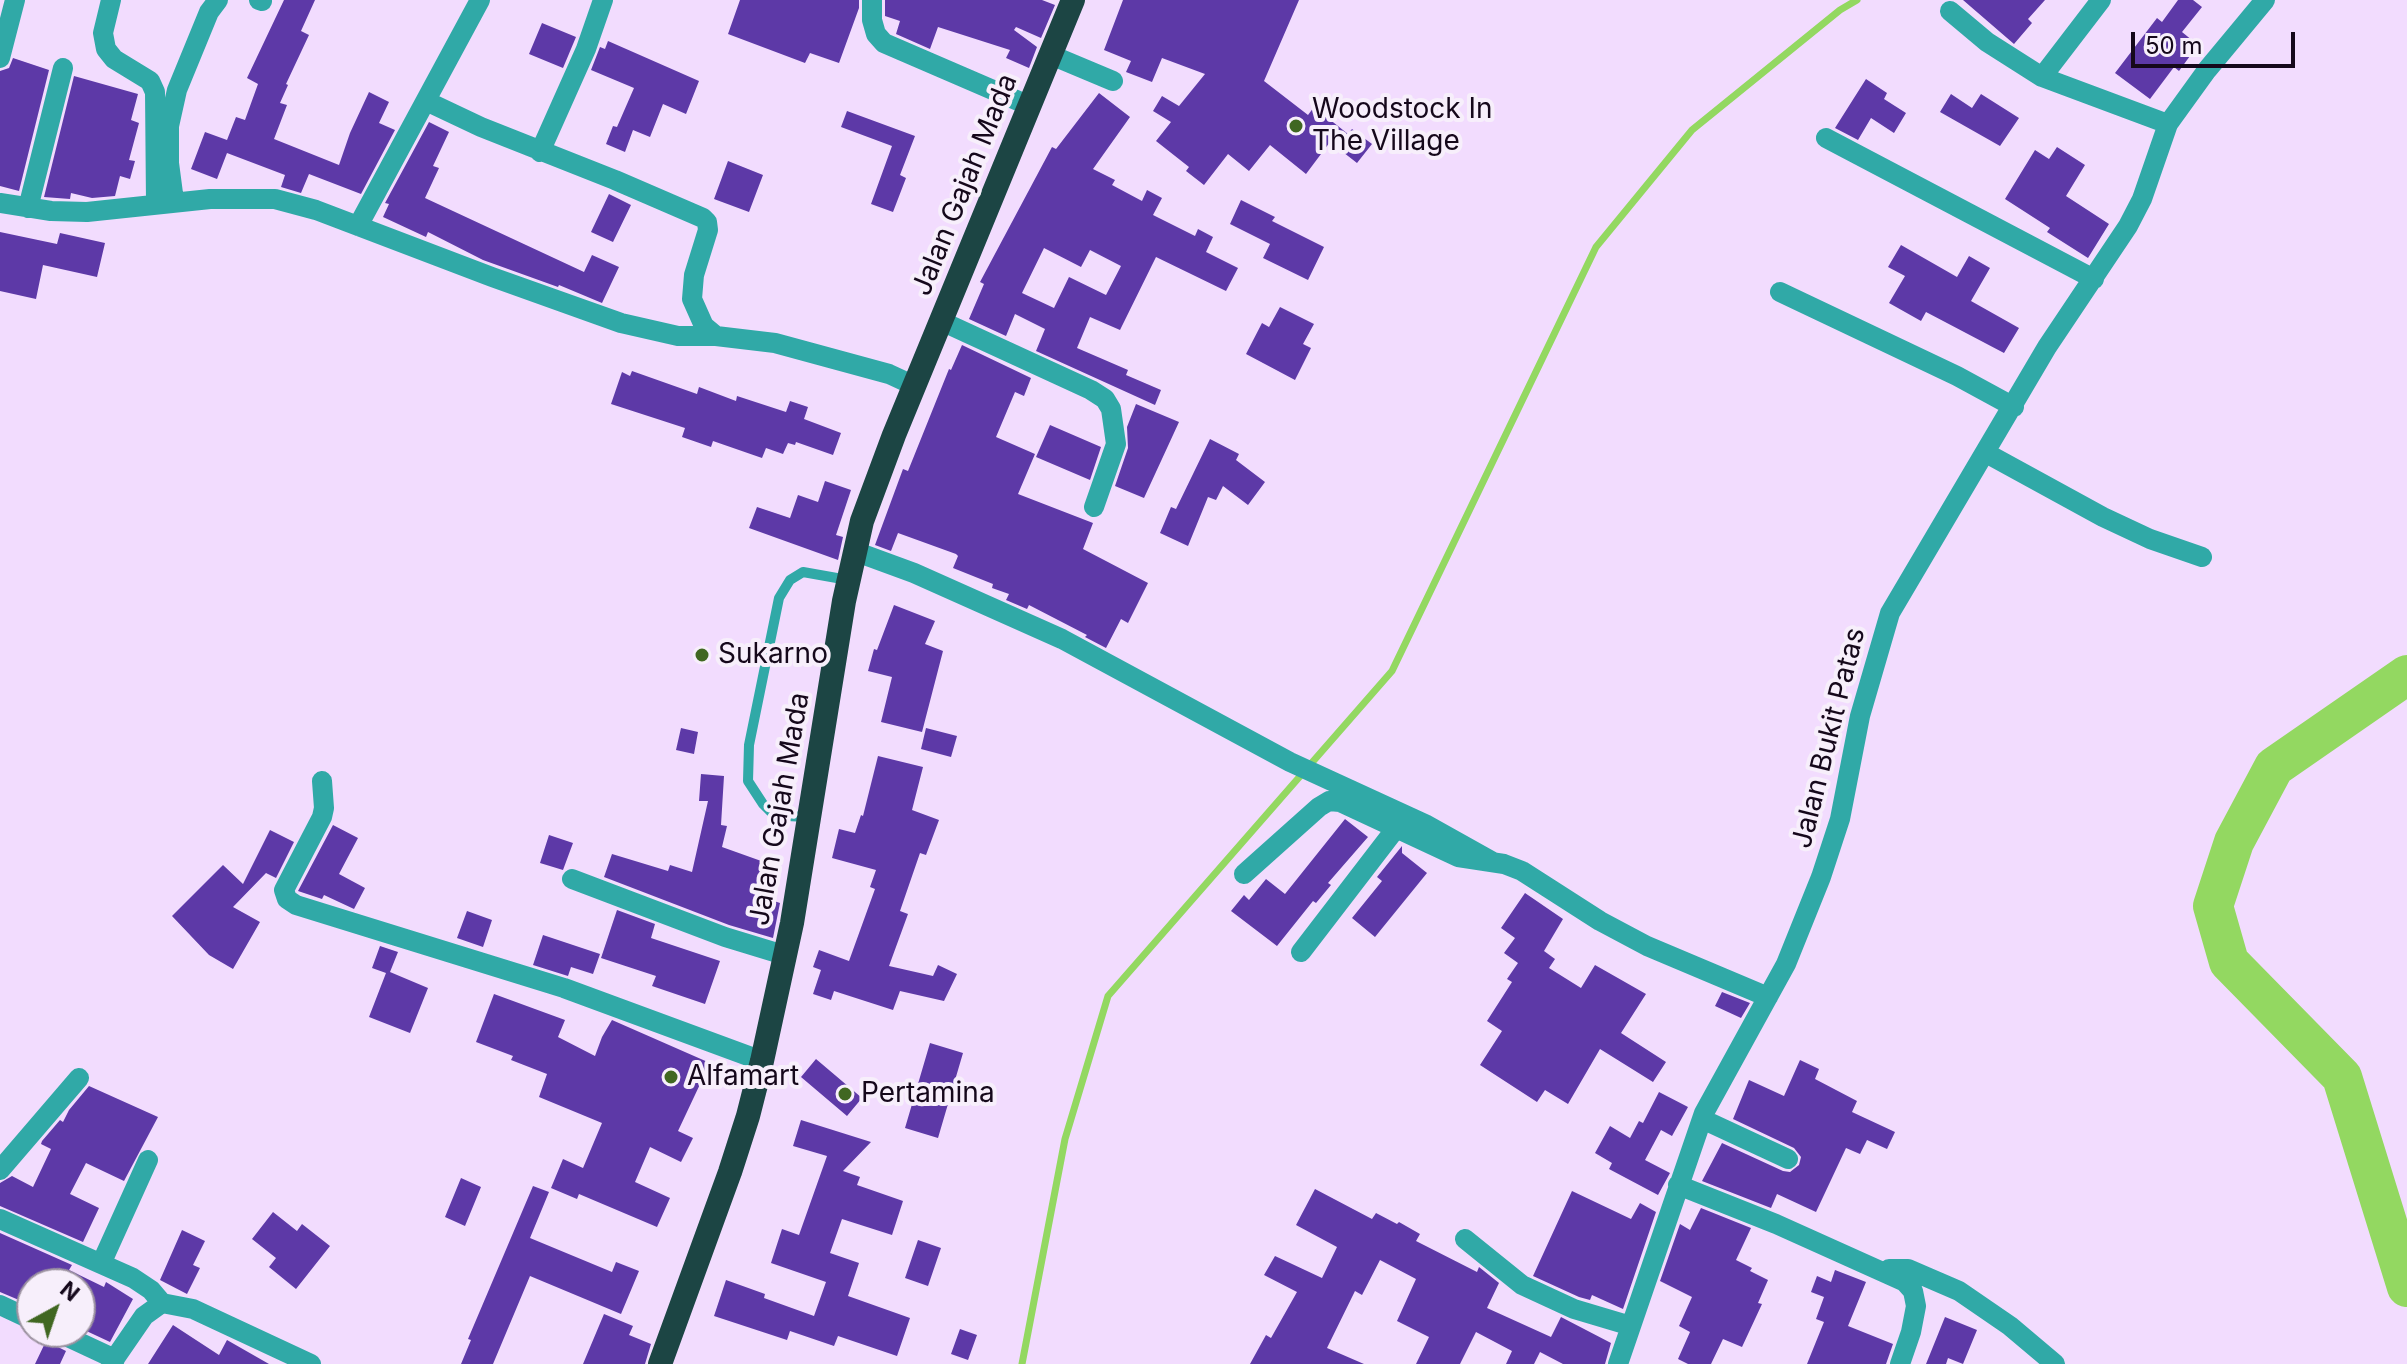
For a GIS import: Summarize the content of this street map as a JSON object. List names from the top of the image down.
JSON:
{
  "streets": {
    "highway": ["Jalan Gajah Mada"],
    "street": ["Jalan Bukit Patas"]
  },
  "places": [
    "Woodstock In The Village",
    "Sukarno",
    "Alfamart",
    "Pertamina"
  ],
  "scale_bar": "50 m",
  "north": "top right"
}
